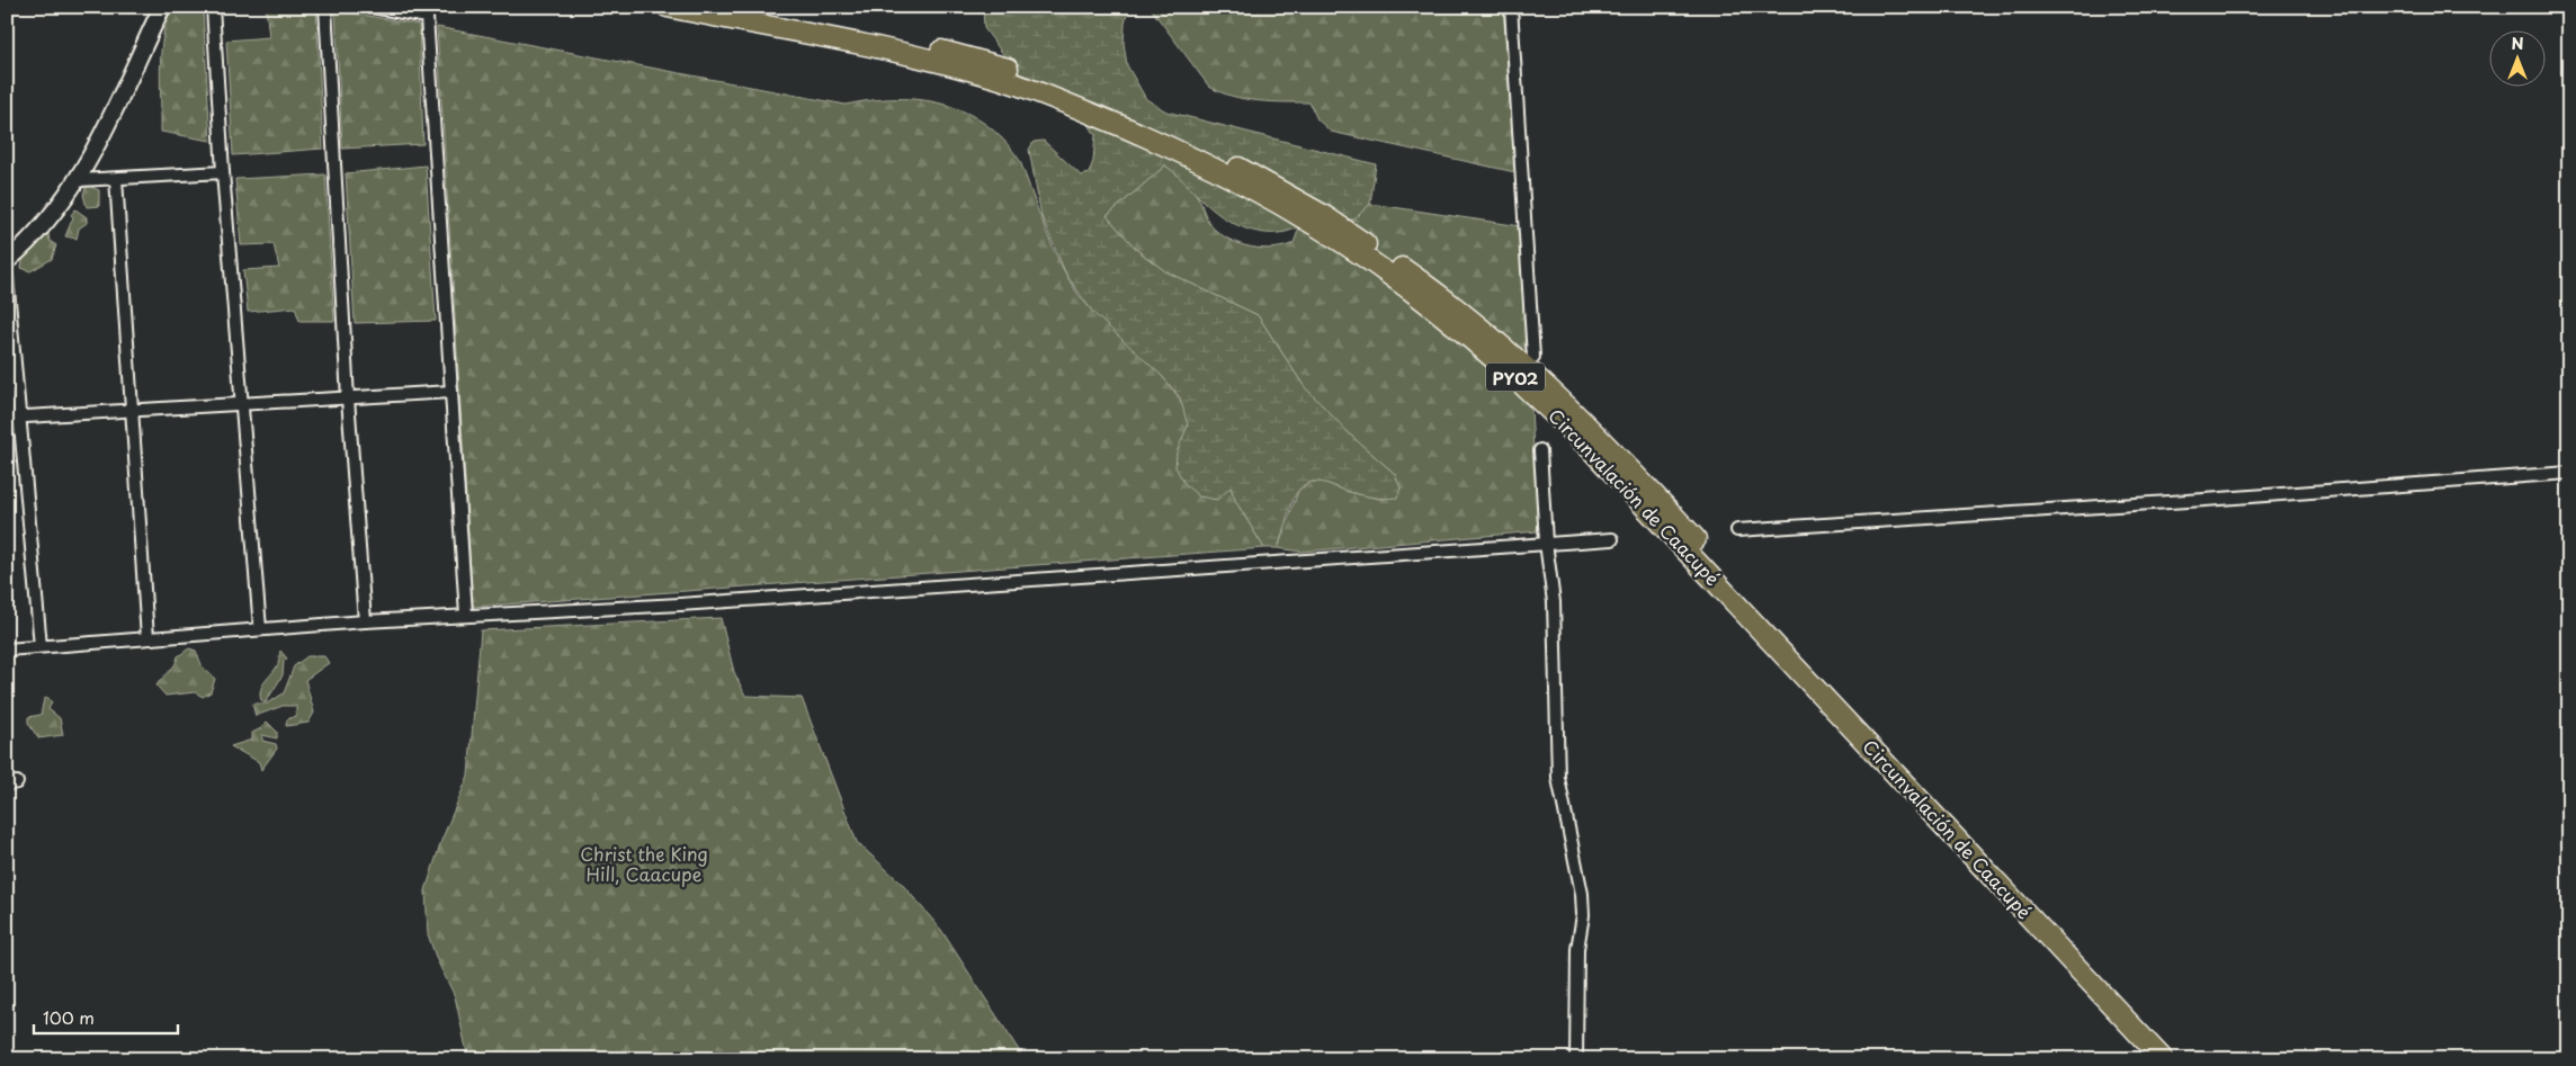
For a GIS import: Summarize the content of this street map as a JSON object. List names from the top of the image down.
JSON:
{
  "streets": {
    "highway": ["PY02", "Circunvalación de Caacupé"]
  },
  "parks": ["Christ the King Hill, Caacupe"],
  "scale_bar": "100 m",
  "north": "top"
}
